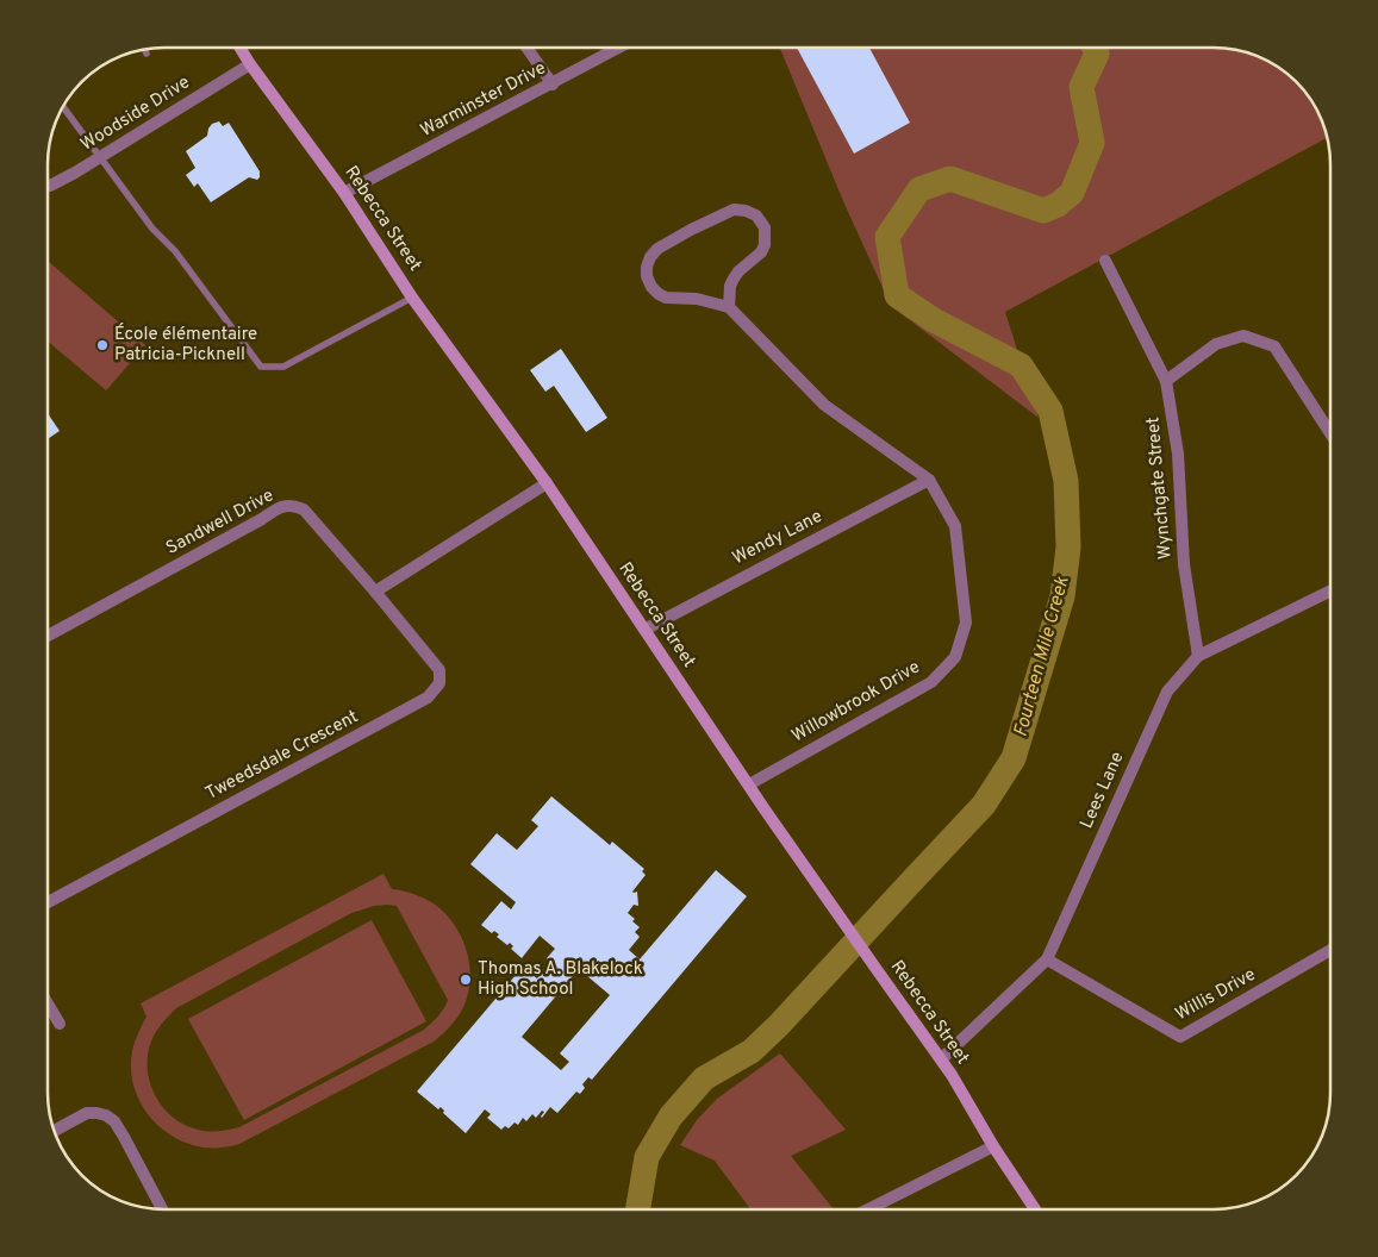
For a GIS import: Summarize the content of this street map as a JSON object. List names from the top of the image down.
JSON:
{
  "streets": {
    "main road": ["Rebecca Street"],
    "street": [
      "Warminster Drive",
      "Woodside Drive",
      "Wynchgate Street",
      "Sandwell Drive",
      "Wendy Lane",
      "Willowbrook Drive",
      "Tweedsdale Crescent",
      "Lees Lane",
      "Willis Drive"
    ]
  },
  "crossings": [
    ["Warminster Drive", "Rebecca Street"],
    ["Woodside Drive", "Rebecca Street"],
    ["Rebecca Street", "Wendy Lane"],
    ["Rebecca Street", "Willowbrook Drive"],
    ["Rebecca Street", "Lees Lane"],
    ["Wynchgate Street", "Lees Lane"],
    ["Sandwell Drive", "Tweedsdale Crescent"],
    ["Wendy Lane", "Willowbrook Drive"],
    ["Lees Lane", "Willis Drive"]
  ],
  "water": ["Fourteen Mile Creek"],
  "places": ["École élémentaire Patricia-Picknell", "Thomas A. Blakelock High School"]
}
